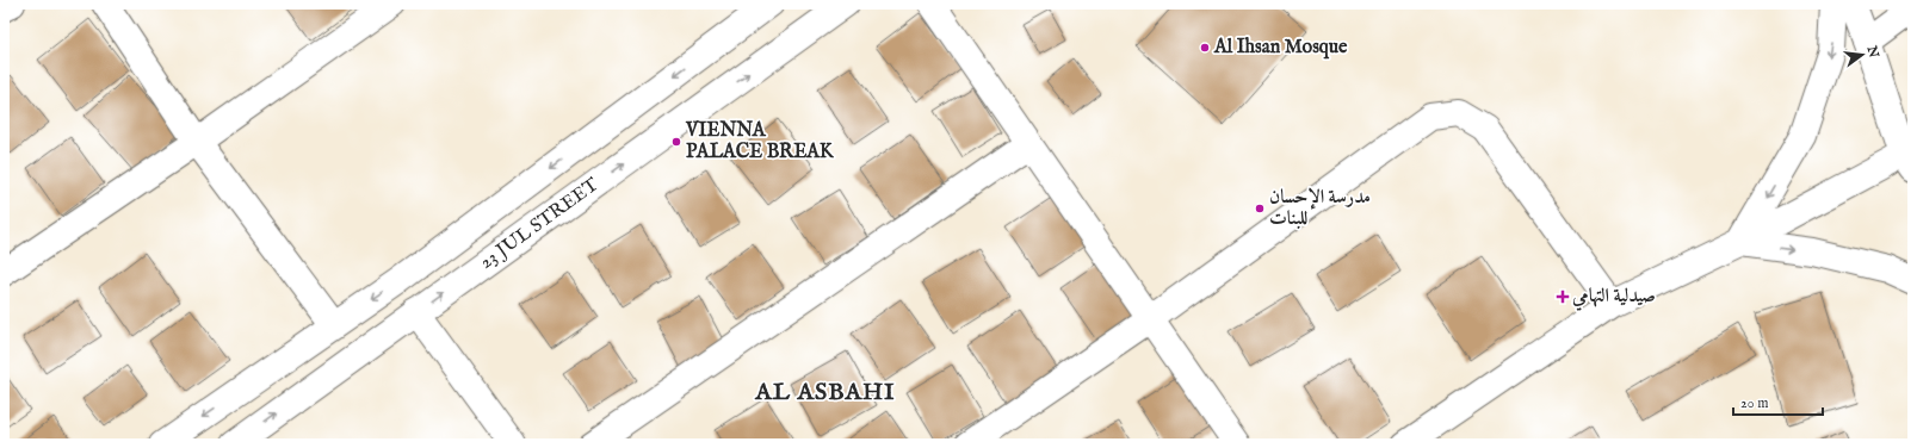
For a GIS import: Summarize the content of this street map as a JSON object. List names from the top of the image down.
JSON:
{
  "streets": {
    "street": ["23 JUL STREET"]
  },
  "districts": ["AL ASBAHI"],
  "places": {
    "other": ["Al Ihsan Mosque", "VIENNA PALACE BREAK", "مدرسة الإحسان للبنات"],
    "health": ["صيدلية التهامي"]
  },
  "scale_bar": "20 m",
  "north": "right"
}
